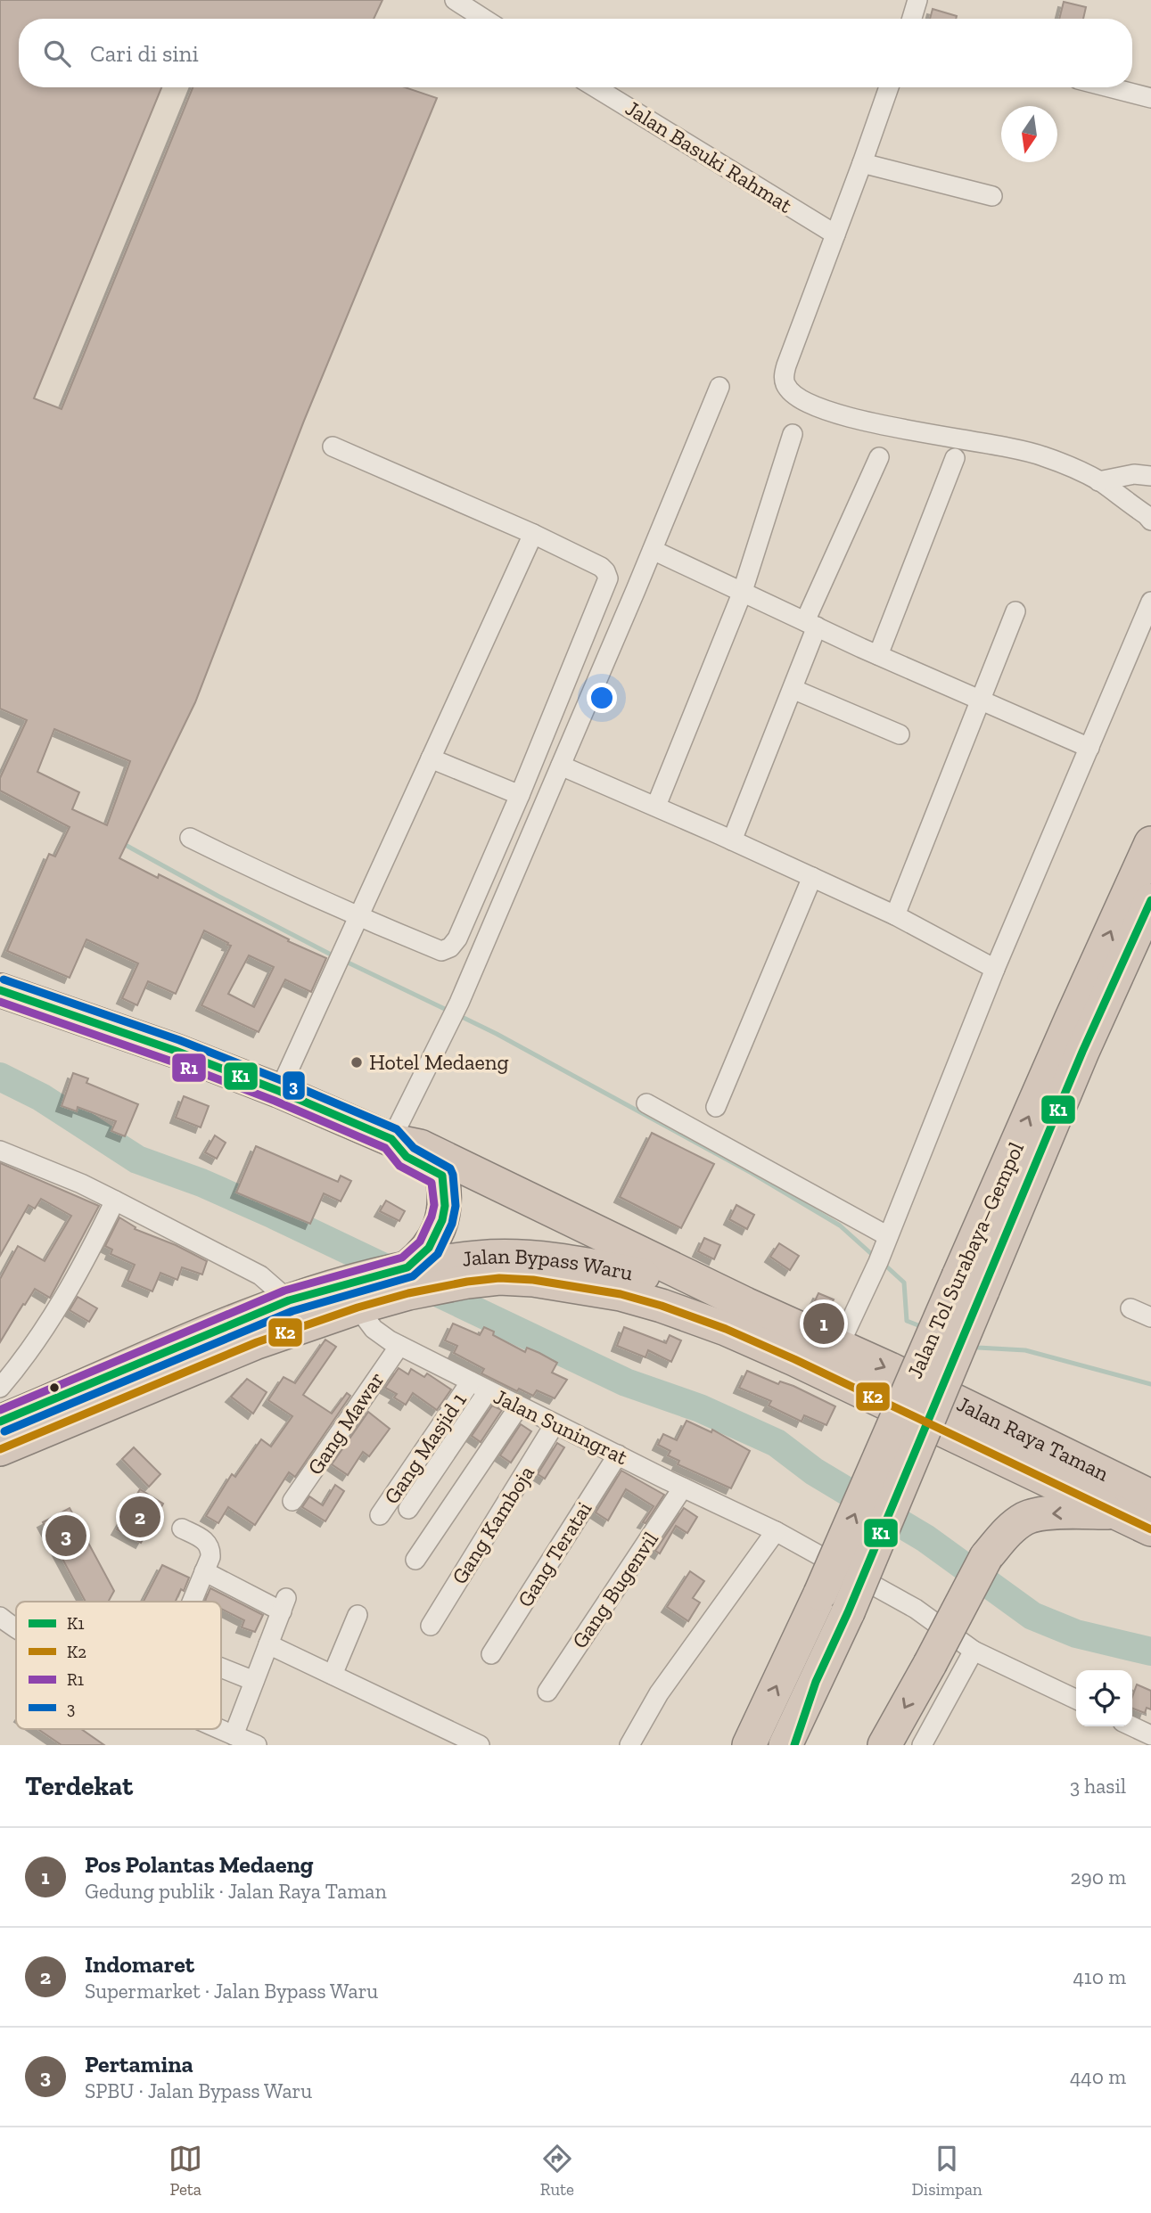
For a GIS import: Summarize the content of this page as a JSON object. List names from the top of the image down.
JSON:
{
  "streets": {
    "highway": ["Jalan Tol Surabaya–Gempol", "Jalan Bypass Waru", "Jalan Raya Taman"],
    "street": [
      "Jalan Basuki Rahmat",
      "Gang Mawar",
      "Jalan Suningrat",
      "Gang Masjid 1",
      "Gang Kamboja",
      "Gang Teratai",
      "Gang Bugenvil"
    ]
  },
  "crossings": [
    ["Jalan Bypass Waru", "Jalan Suningrat"],
    ["Jalan Bypass Waru", "Jalan Raya Taman"],
    ["Gang Mawar", "Jalan Suningrat"],
    ["Jalan Suningrat", "Gang Masjid 1"],
    ["Jalan Suningrat", "Gang Kamboja"],
    ["Jalan Suningrat", "Gang Teratai"],
    ["Jalan Suningrat", "Gang Bugenvil"]
  ],
  "places": ["Hotel Medaeng"],
  "lines": [
    "transit line K1",
    "transit line 3",
    "transit line R1",
    "transit line K2"
  ],
  "legend": [
    "K1",
    "K2",
    "R1",
    "3"
  ],
  "north": "bottom",
  "page": {
    "search": "Cari di sini",
    "pins": ["1", "2", "3"],
    "heading": ["Terdekat", "3 hasil"],
    "list": [
      {
        "mark": "1",
        "name": "Pos Polantas Medaeng",
        "note": "Gedung publik · Jalan Raya Taman",
        "value": "290 m"
      },
      {
        "mark": "2",
        "name": "Indomaret",
        "note": "Supermarket · Jalan Bypass Waru",
        "value": "410 m"
      },
      {
        "mark": "3",
        "name": "Pertamina",
        "note": "SPBU · Jalan Bypass Waru",
        "value": "440 m"
      }
    ],
    "nav": ["Peta", "Rute", "Disimpan"]
  }
}
